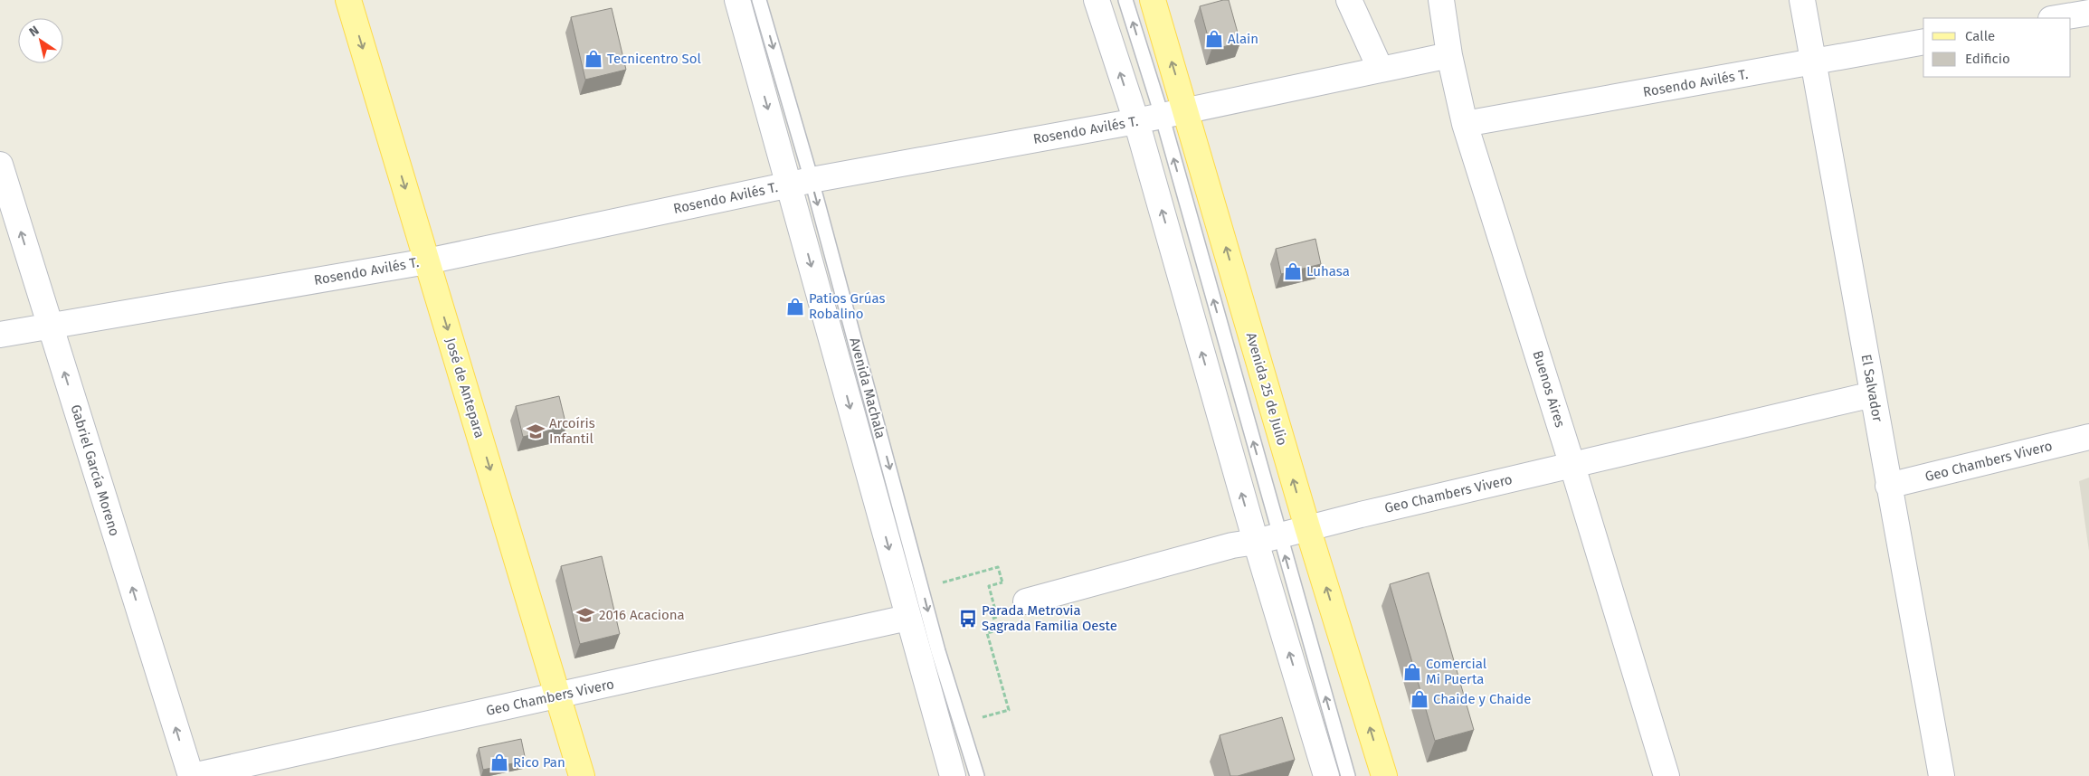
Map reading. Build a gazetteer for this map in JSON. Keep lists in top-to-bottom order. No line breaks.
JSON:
{"streets":{"main road":["José de Antepara","Avenida 25 de Julio"],"street":["Rosendo Avilés T.","Avenida Machala","El Salvador","Buenos Aires","Geo Chambers Vivero","Gabriel García Moreno"]},"crossings":[["Rosendo Avilés T.","José de Antepara"],["Rosendo Avilés T.","Avenida Machala"],["Rosendo Avilés T.","El Salvador"],["Rosendo Avilés T.","Avenida 25 de Julio"],["Rosendo Avilés T.","Buenos Aires"],["Rosendo Avilés T.","Gabriel García Moreno"],["José de Antepara","Geo Chambers Vivero"],["Avenida Machala","Geo Chambers Vivero"],["El Salvador","Geo Chambers Vivero"],["Avenida 25 de Julio","Geo Chambers Vivero"],["Buenos Aires","Geo Chambers Vivero"],["Geo Chambers Vivero","Gabriel García Moreno"]],"one_way":["José de Antepara","Avenida Machala","Avenida 25 de Julio","Gabriel García Moreno"],"places":{"shop":["Alain","Tecnicentro Sol","Luhasa","Patios Grúas Robalino","Comercial Mi Puerta","Chaide y Chaide","Rico Pan"],"school or university":["Arcoíris Infantil","2016 Acaciona"],"bus stop":["Parada Metrovia Sagrada Familia Oeste"]},"legend":["Calle","Edificio"],"north":"top left"}
